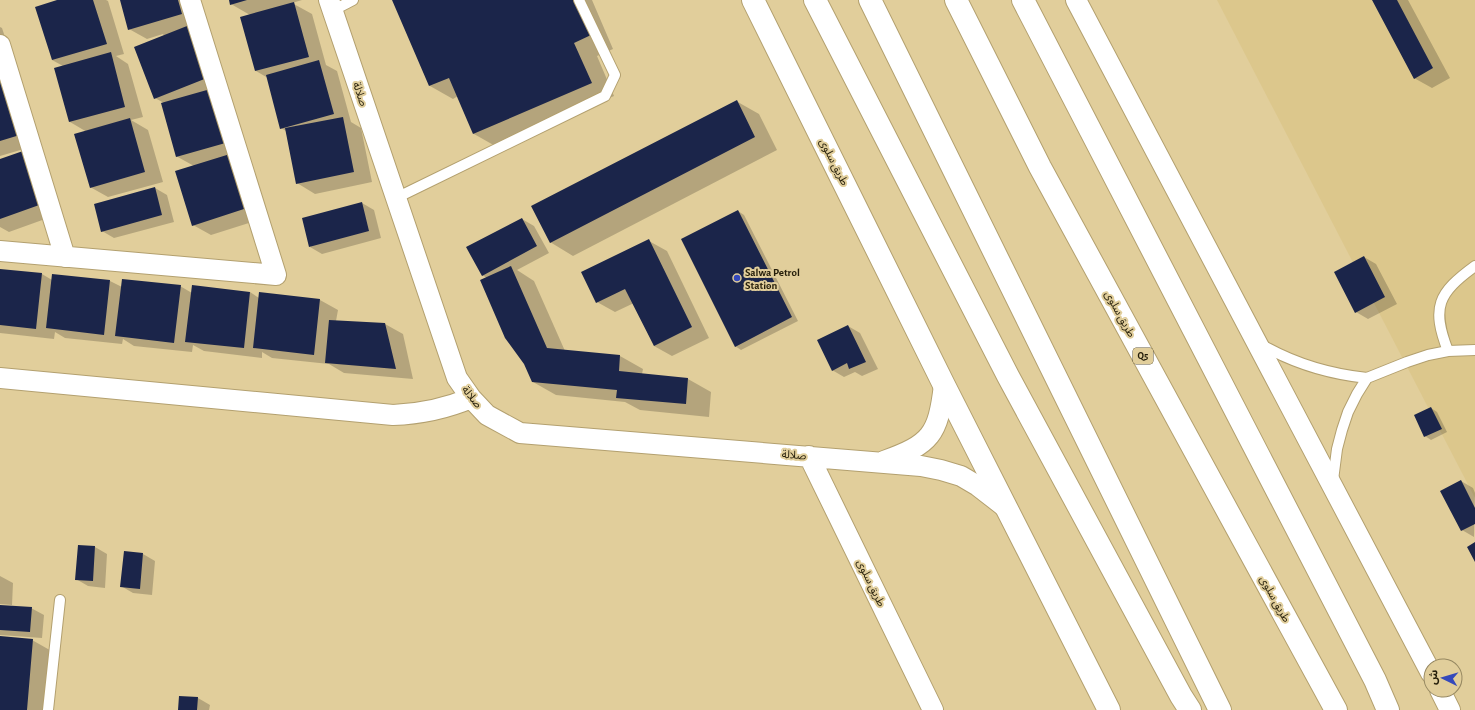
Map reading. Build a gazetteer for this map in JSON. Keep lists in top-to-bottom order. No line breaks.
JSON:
{"streets":{"main road":["طريق سلوى","Q5"],"street":["صلالة"]},"crossings":[["صلالة","طريق سلوى"]],"places":["Salwa Petrol Station"],"north":"left"}
